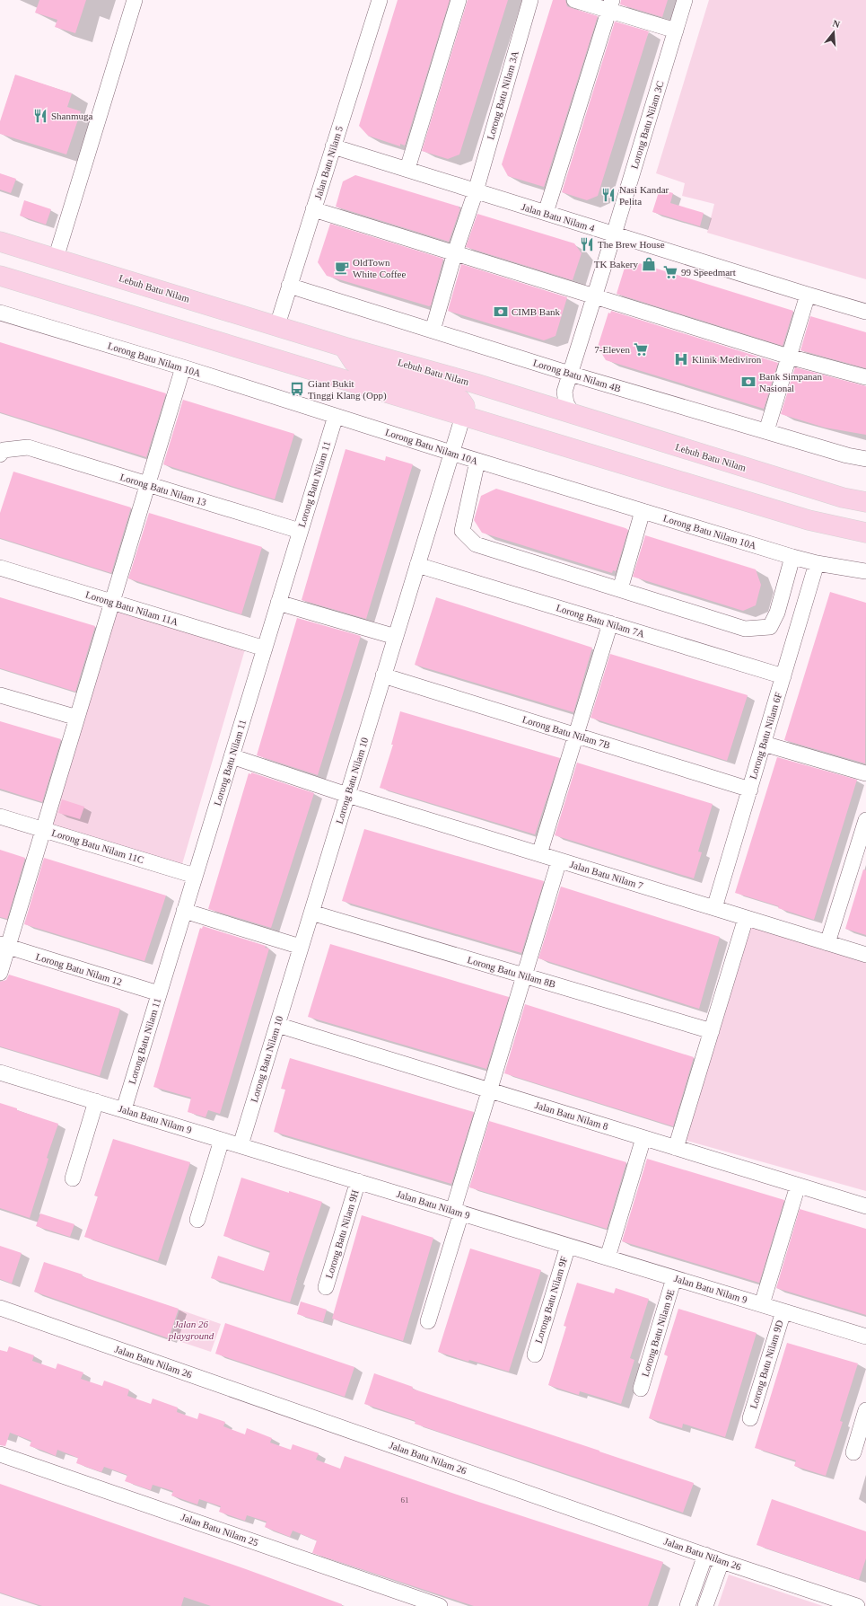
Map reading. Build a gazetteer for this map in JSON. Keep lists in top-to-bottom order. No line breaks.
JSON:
{"streets":{"main road":["Lebuh Batu Nilam"],"street":["Lorong Batu Nilam 3A","Lorong Batu Nilam 3C","Jalan Batu Nilam 5","Jalan Batu Nilam 4","Lorong Batu Nilam 10A","Lorong Batu Nilam 4B","Lorong Batu Nilam 11","Lorong Batu Nilam 13","Lorong Batu Nilam 11A","Lorong Batu Nilam 7A","Lorong Batu Nilam 7B","Lorong Batu Nilam 6F","Lorong Batu Nilam 10","Lorong Batu Nilam 11C","Jalan Batu Nilam 7","Lorong Batu Nilam 12","Lorong Batu Nilam 8B","Jalan Batu Nilam 8","Jalan Batu Nilam 9","Lorong Batu Nilam 9H","Lorong Batu Nilam 9F","Lorong Batu Nilam 9E","Jalan Batu Nilam 26","Lorong Batu Nilam 9D","Jalan Batu Nilam 25"]},"crossings":[["Lorong Batu Nilam 3A","Jalan Batu Nilam 4"],["Lorong Batu Nilam 3A","Lorong Batu Nilam 4B"],["Lorong Batu Nilam 3C","Jalan Batu Nilam 4"],["Lorong Batu Nilam 3C","Lebuh Batu Nilam"],["Lorong Batu Nilam 3C","Lorong Batu Nilam 4B"],["Jalan Batu Nilam 5","Jalan Batu Nilam 4"],["Jalan Batu Nilam 5","Lebuh Batu Nilam"],["Jalan Batu Nilam 5","Lorong Batu Nilam 4B"],["Lorong Batu Nilam 10A","Lorong Batu Nilam 11"],["Lorong Batu Nilam 10A","Lorong Batu Nilam 6F"],["Lorong Batu Nilam 10A","Lorong Batu Nilam 10"],["Lorong Batu Nilam 11","Lorong Batu Nilam 13"],["Lorong Batu Nilam 11","Lorong Batu Nilam 11A"],["Lorong Batu Nilam 11","Lorong Batu Nilam 11C"],["Lorong Batu Nilam 11","Jalan Batu Nilam 7"],["Lorong Batu Nilam 11","Lorong Batu Nilam 12"],["Lorong Batu Nilam 11","Jalan Batu Nilam 9"],["Lorong Batu Nilam 7A","Lorong Batu Nilam 6F"],["Lorong Batu Nilam 7A","Lorong Batu Nilam 10"],["Lorong Batu Nilam 7B","Lorong Batu Nilam 6F"],["Lorong Batu Nilam 7B","Lorong Batu Nilam 10"],["Lorong Batu Nilam 6F","Jalan Batu Nilam 7"],["Lorong Batu Nilam 10","Jalan Batu Nilam 7"],["Lorong Batu Nilam 10","Lorong Batu Nilam 8B"],["Lorong Batu Nilam 10","Jalan Batu Nilam 8"],["Lorong Batu Nilam 10","Jalan Batu Nilam 9"],["Jalan Batu Nilam 9","Lorong Batu Nilam 9H"],["Jalan Batu Nilam 9","Lorong Batu Nilam 9F"],["Jalan Batu Nilam 9","Lorong Batu Nilam 9E"],["Jalan Batu Nilam 9","Lorong Batu Nilam 9D"]],"parks":["Jalan 26 playground"],"places":{"restaurant":["Shanmuga","Nasi Kandar Pelita","The Brew House"],"shop":["TK Bakery"],"cafe":["OldTown White Coffee"],"supermarket":["99 Speedmart","7-Eleven"],"bank":["CIMB Bank","Bank Simpanan Nasional"],"hospital":["Klinik Mediviron"],"bus stop":["Giant Bukit Tinggi Klang (Opp)"]},"house_numbers":["61"],"north":"top"}
